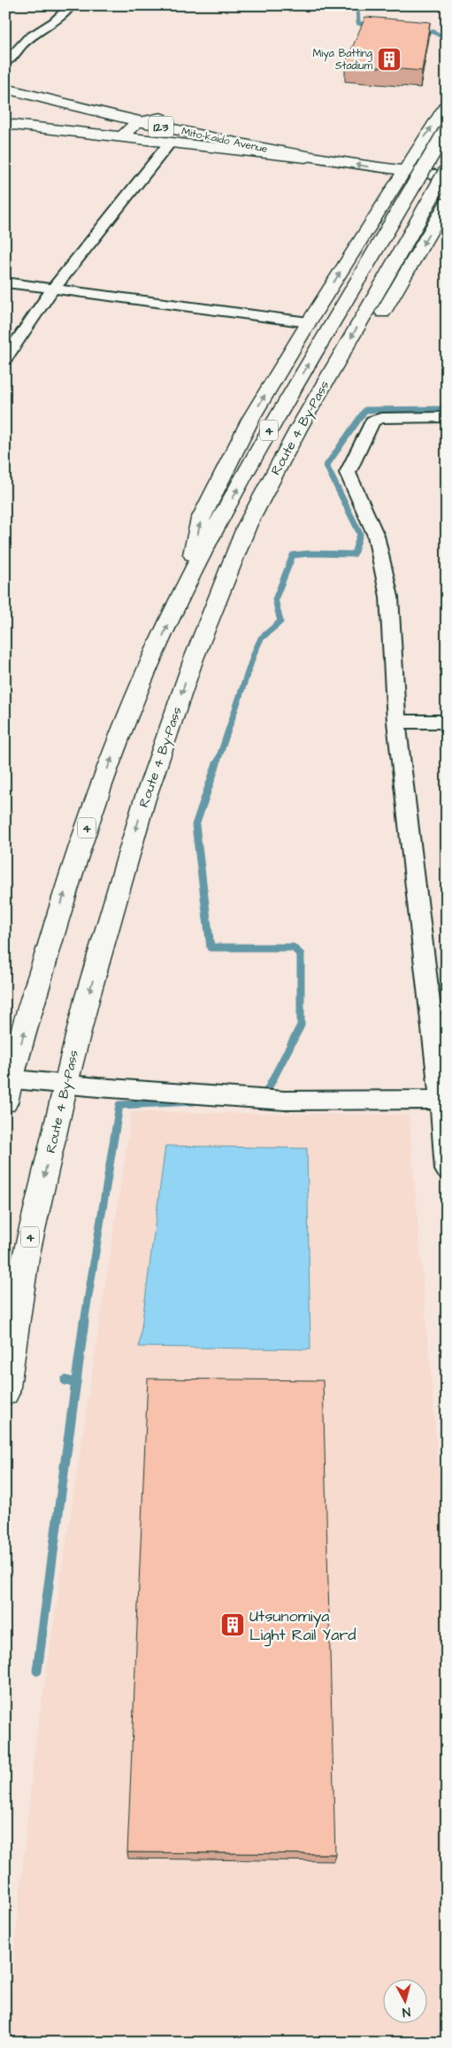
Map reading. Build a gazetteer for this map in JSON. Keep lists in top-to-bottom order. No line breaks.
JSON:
{"streets":{"main road":["123","Mito-kaido Avenue","Route 4 By-Pass","4"]},"places":{"building":["Miya Batting Stadium","Utsunomiya Light Rail Yard"]},"north":"bottom"}
